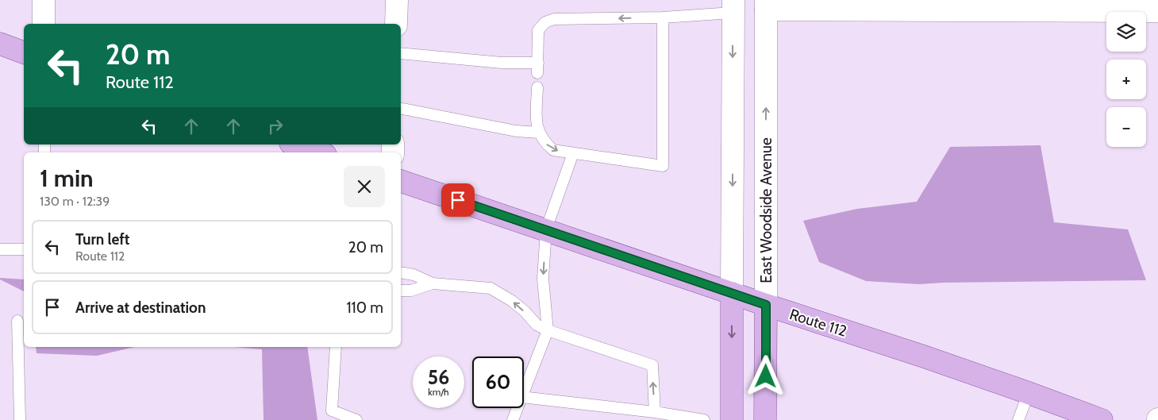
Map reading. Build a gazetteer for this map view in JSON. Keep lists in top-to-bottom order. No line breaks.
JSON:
{"streets":{"main road":["East Woodside Avenue","Route 112"]},"crossings":[["East Woodside Avenue","Route 112"]],"page":{"map_buttons":["+","−"],"turn":["20 m","Route 112"],"heading":["1 min","130 m · 12:39"],"list":[{"name":"Turn left","note":"Route 112","value":"20 m"},{"name":"Arrive at destination","value":"110 m"}],"speed":"56 km/h","limit":"60"}}
